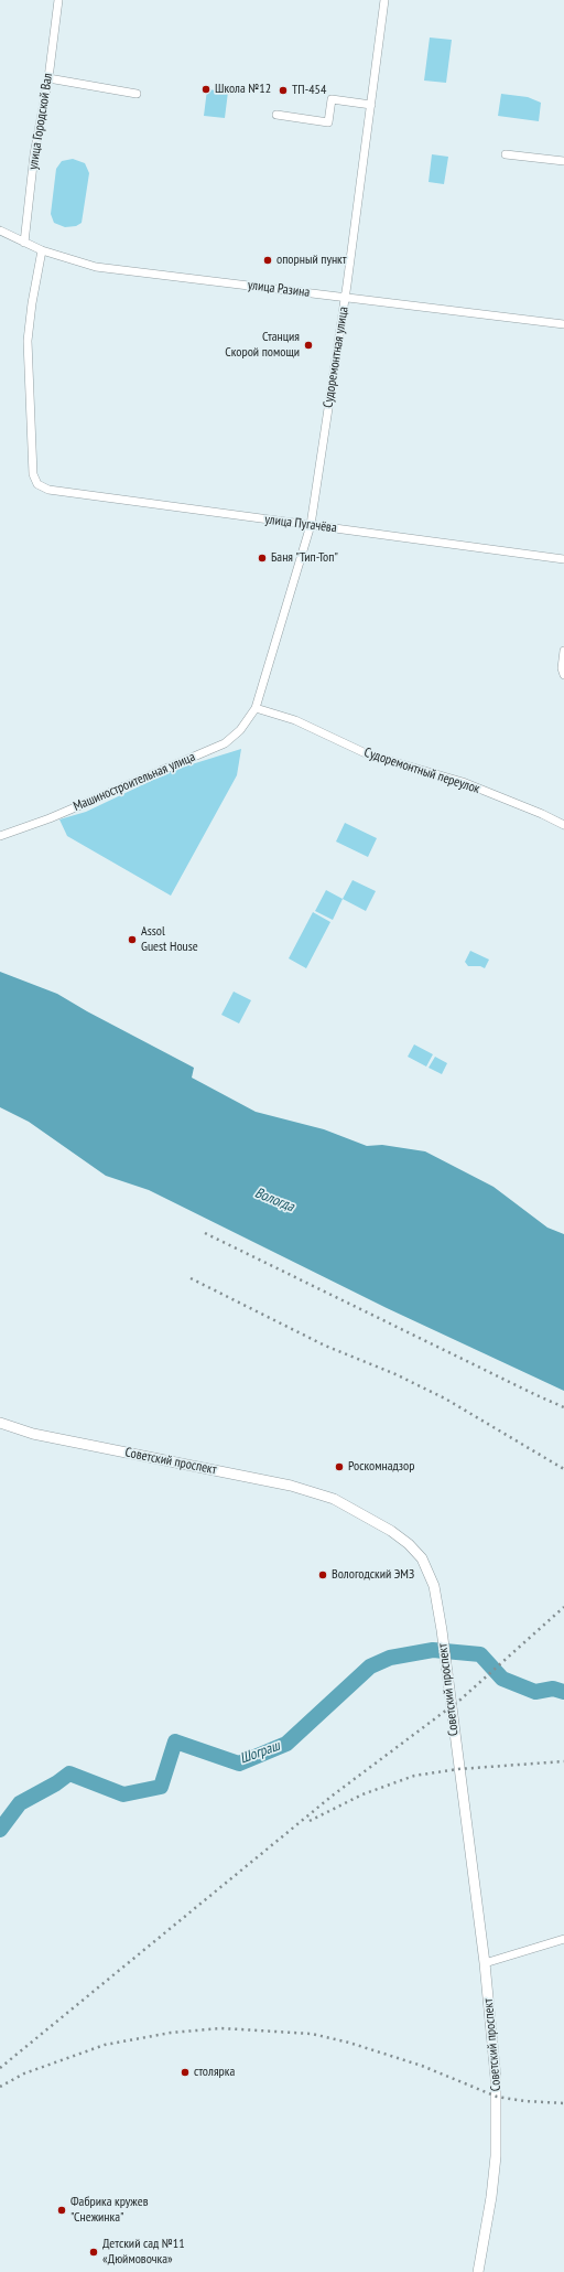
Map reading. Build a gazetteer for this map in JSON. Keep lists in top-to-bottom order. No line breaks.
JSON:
{"streets":{"street":["улица Городской Вал","улица Разина","Судоремонтная улица","улица Пугачёва","Судоремонтный переулок","Машиностроительная улица","Советский проспект"]},"crossings":[["улица Городской Вал","улица Разина"],["улица Разина","Судоремонтная улица"],["улица Разина","улица Пугачёва"],["Судоремонтная улица","улица Пугачёва"],["Судоремонтная улица","Судоремонтный переулок"],["Судоремонтная улица","Машиностроительная улица"],["Судоремонтный переулок","Машиностроительная улица"]],"water":["Вологда","Шограш"],"places":["Школа №12","ТП-454","опорный пункт","Станция Скорой помощи","Баня \"Тип-Топ\"","Assol Guest House","Роскомнадзор","Вологодский ЭМЗ","столярка","Фабрика кружев \"Снежинка\"","Детский сад №11 «Дюймовочка»"]}
